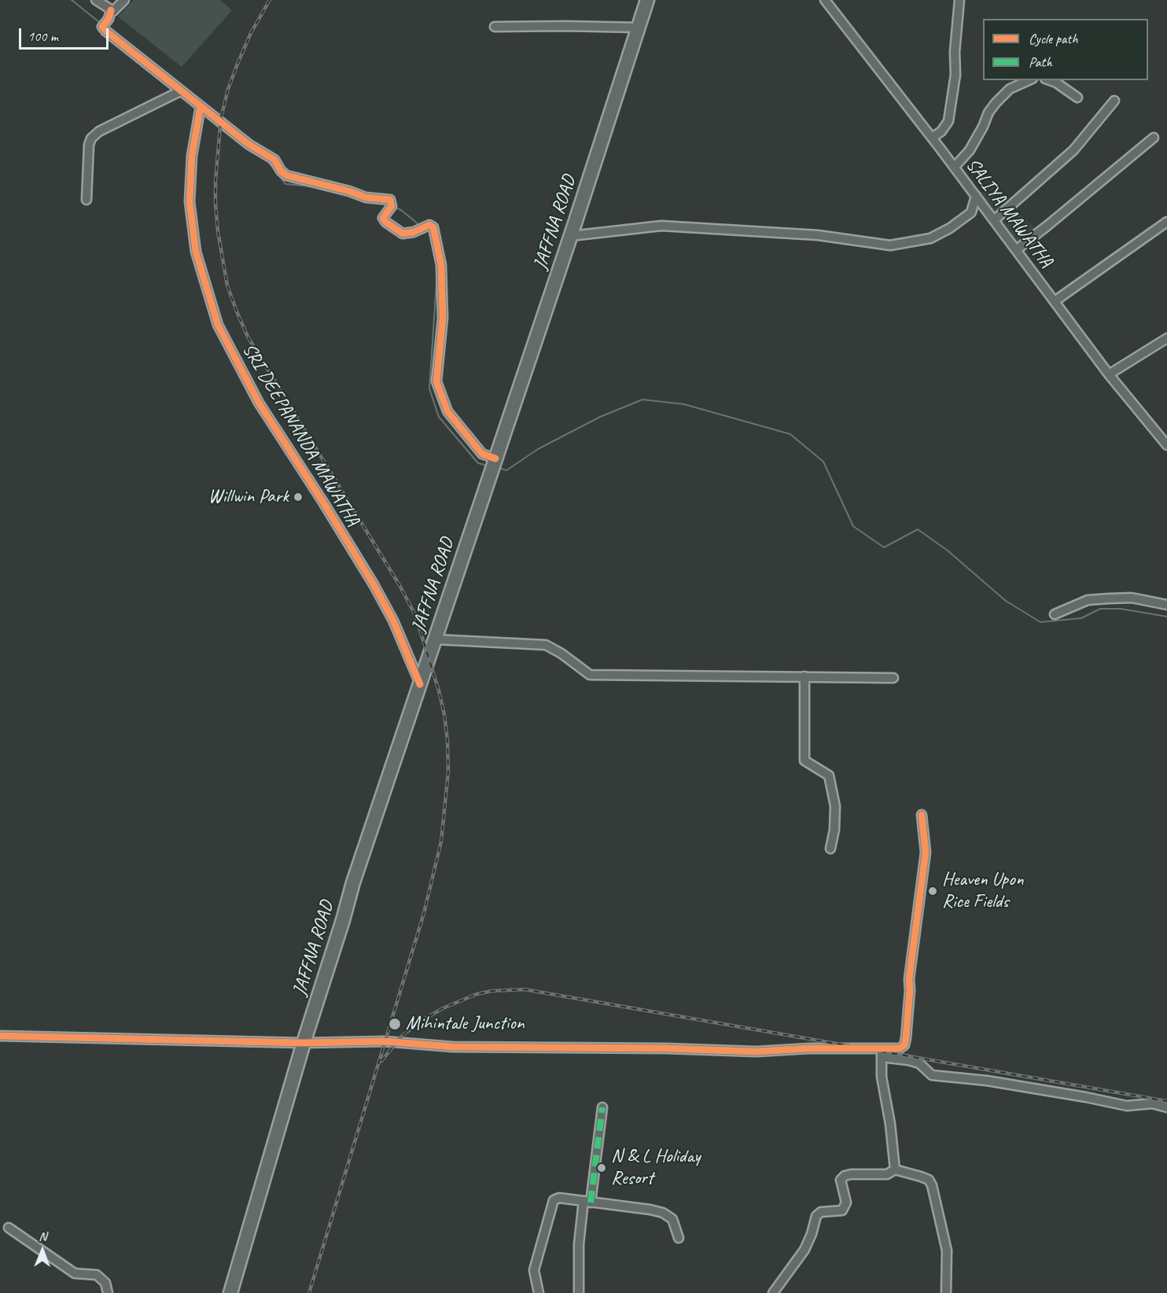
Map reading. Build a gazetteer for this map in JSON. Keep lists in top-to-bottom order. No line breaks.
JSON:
{"streets":{"highway":["JAFFNA ROAD"],"street":["SALIYA MAWATHA","SRI DEEPANANDA MAWATHA"]},"crossings":[["JAFFNA ROAD","SRI DEEPANANDA MAWATHA"]],"places":["Willwin Park","Heaven Upon Rice Fields","Mihintale Junction","N & L Holiday Resort"],"legend":["Cycle path","Path"],"scale_bar":"100 m","north":"top"}
